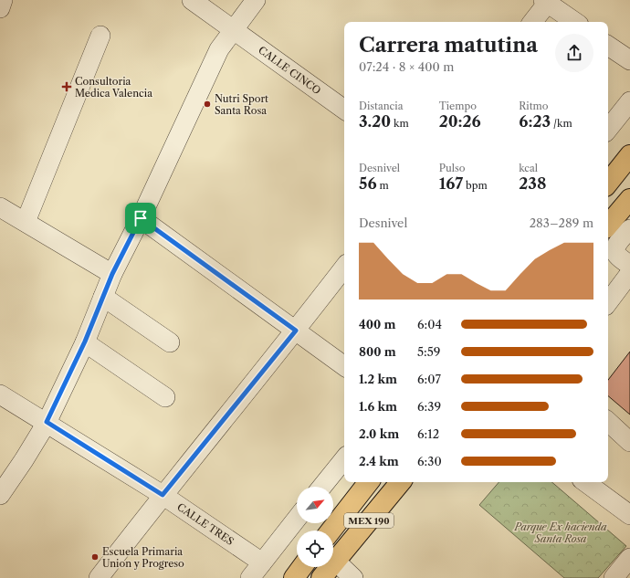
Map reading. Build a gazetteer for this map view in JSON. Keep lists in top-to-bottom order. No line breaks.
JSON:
{"streets":{"highway":["MEX 190"],"street":["CALLE CINCO","CALLE TRES"]},"parks":["Parque Ex hacienda Santa Rosa"],"places":{"health":["Consultoria Medica Valencia"],"other":["Nutri Sport Santa Rosa","Escuela Primaria Union y Progreso"]},"north":"top right","page":{"heading":["Carrera matutina","07:24 · 8 × 400 m"],"stats":[["Distancia","3.20 km"],["Tiempo","20:26"],["Ritmo","6:23 /km"],["Desnivel","56 m"],["Pulso","167 bpm"],["kcal","238"]],"chart":["Desnivel","283–289 m"],"list":[{"name":"400 m","note":"6:04"},{"name":"800 m","note":"5:59"},{"name":"1.2 km","note":"6:07"},{"name":"1.6 km","note":"6:39"},{"name":"2.0 km","note":"6:12"},{"name":"2.4 km","note":"6:30"}]}}
